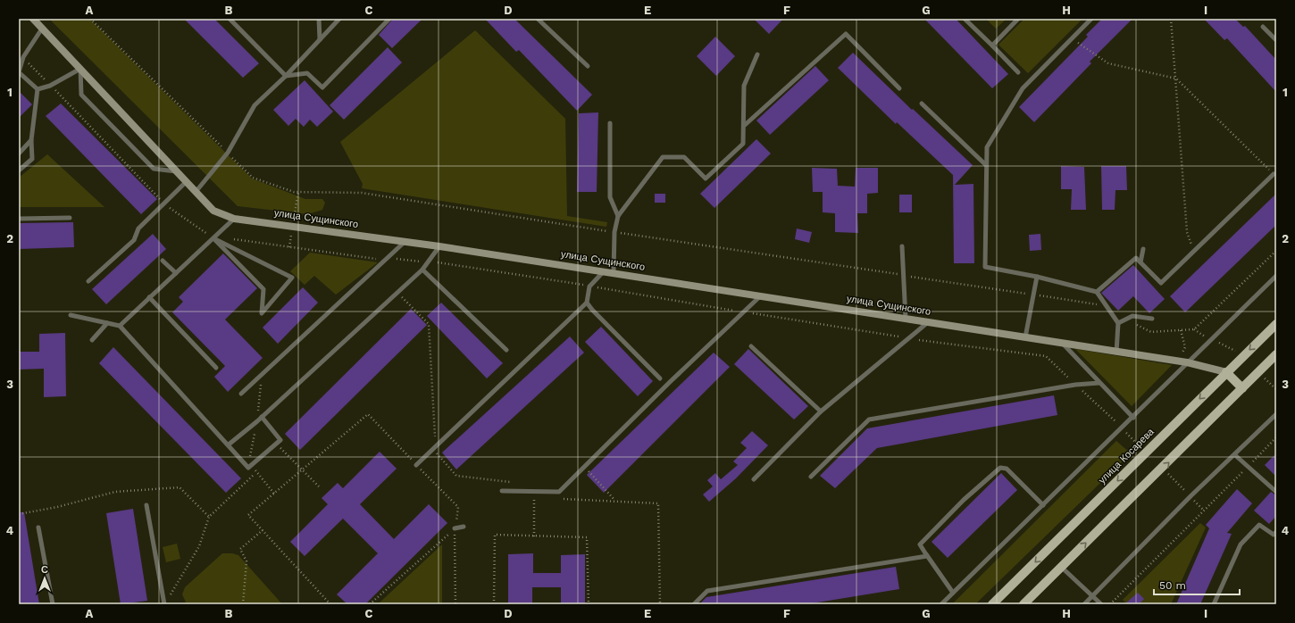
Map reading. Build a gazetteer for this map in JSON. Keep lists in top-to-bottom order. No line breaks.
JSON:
{"streets":{"main road":["улица Косарева"],"street":["улица Сущинского"]},"crossings":[["улица Сущинского","улица Косарева"]],"scale_bar":"50 m","north":"top","grid":{"columns":["A","B","C","D","E","F","G","H","I"],"rows":["1","2","3","4"]}}
